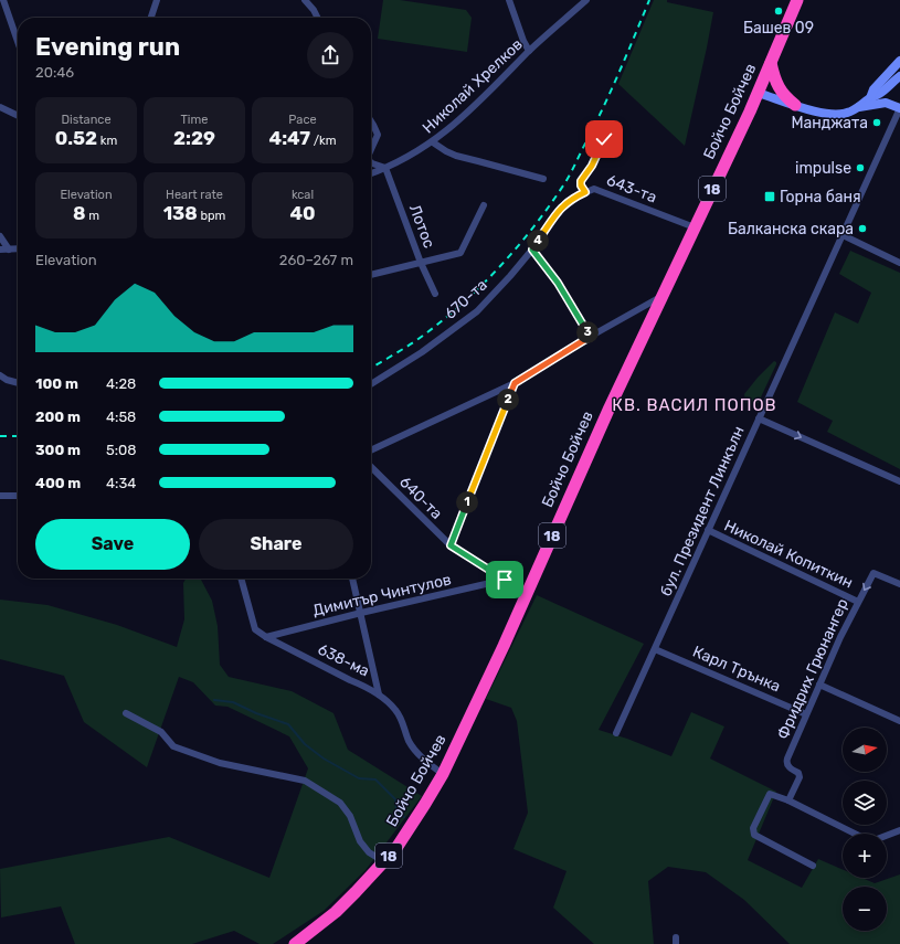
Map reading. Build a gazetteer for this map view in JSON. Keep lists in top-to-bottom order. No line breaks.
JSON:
{"streets":{"highway":["Бойчо Бойчев","18"],"street":["Николай Хрелков","643-та","Лотос","670-та","640-та","бул. Президент Линкълн","Николай Копиткин","Димитър Чинтулов","638-ма","Карл Трънка","Фридрих Грюнангер"]},"crossings":[["Николай Хрелков","Лотос"],["Бойчо Бойчев","643-та"],["Бойчо Бойчев","640-та"],["Бойчо Бойчев","638-ма"],["643-та","670-та"],["640-та","Димитър Чинтулов"],["бул. Президент Линкълн","Николай Копиткин"],["бул. Президент Линкълн","Карл Трънка"],["Николай Копиткин","Фридрих Грюнангер"],["Димитър Чинтулов","638-ма"],["Карл Трънка","Фридрих Грюнангер"]],"districts":["КВ. ВАСИЛ ПОПОВ"],"places":{"other":["Башев 09","Манджата","impulse","Балканска скара"],"transit":["Горна баня"]},"north":"right","page":{"heading":["Evening run","20:46"],"stats":[["Distance","0.52 km"],["Time","2:29"],["Pace","4:47 /km"],["Elevation","8 m"],["Heart rate","138 bpm"],["kcal","40"]],"pins":["4","3","2","1"],"chart":["Elevation","260–267 m"],"list":[{"name":"100 m","note":"4:28"},{"name":"200 m","note":"4:58"},{"name":"300 m","note":"5:08"},{"name":"400 m","note":"4:34"}],"buttons":["Save","Share"],"map_buttons":["+","−"]}}
